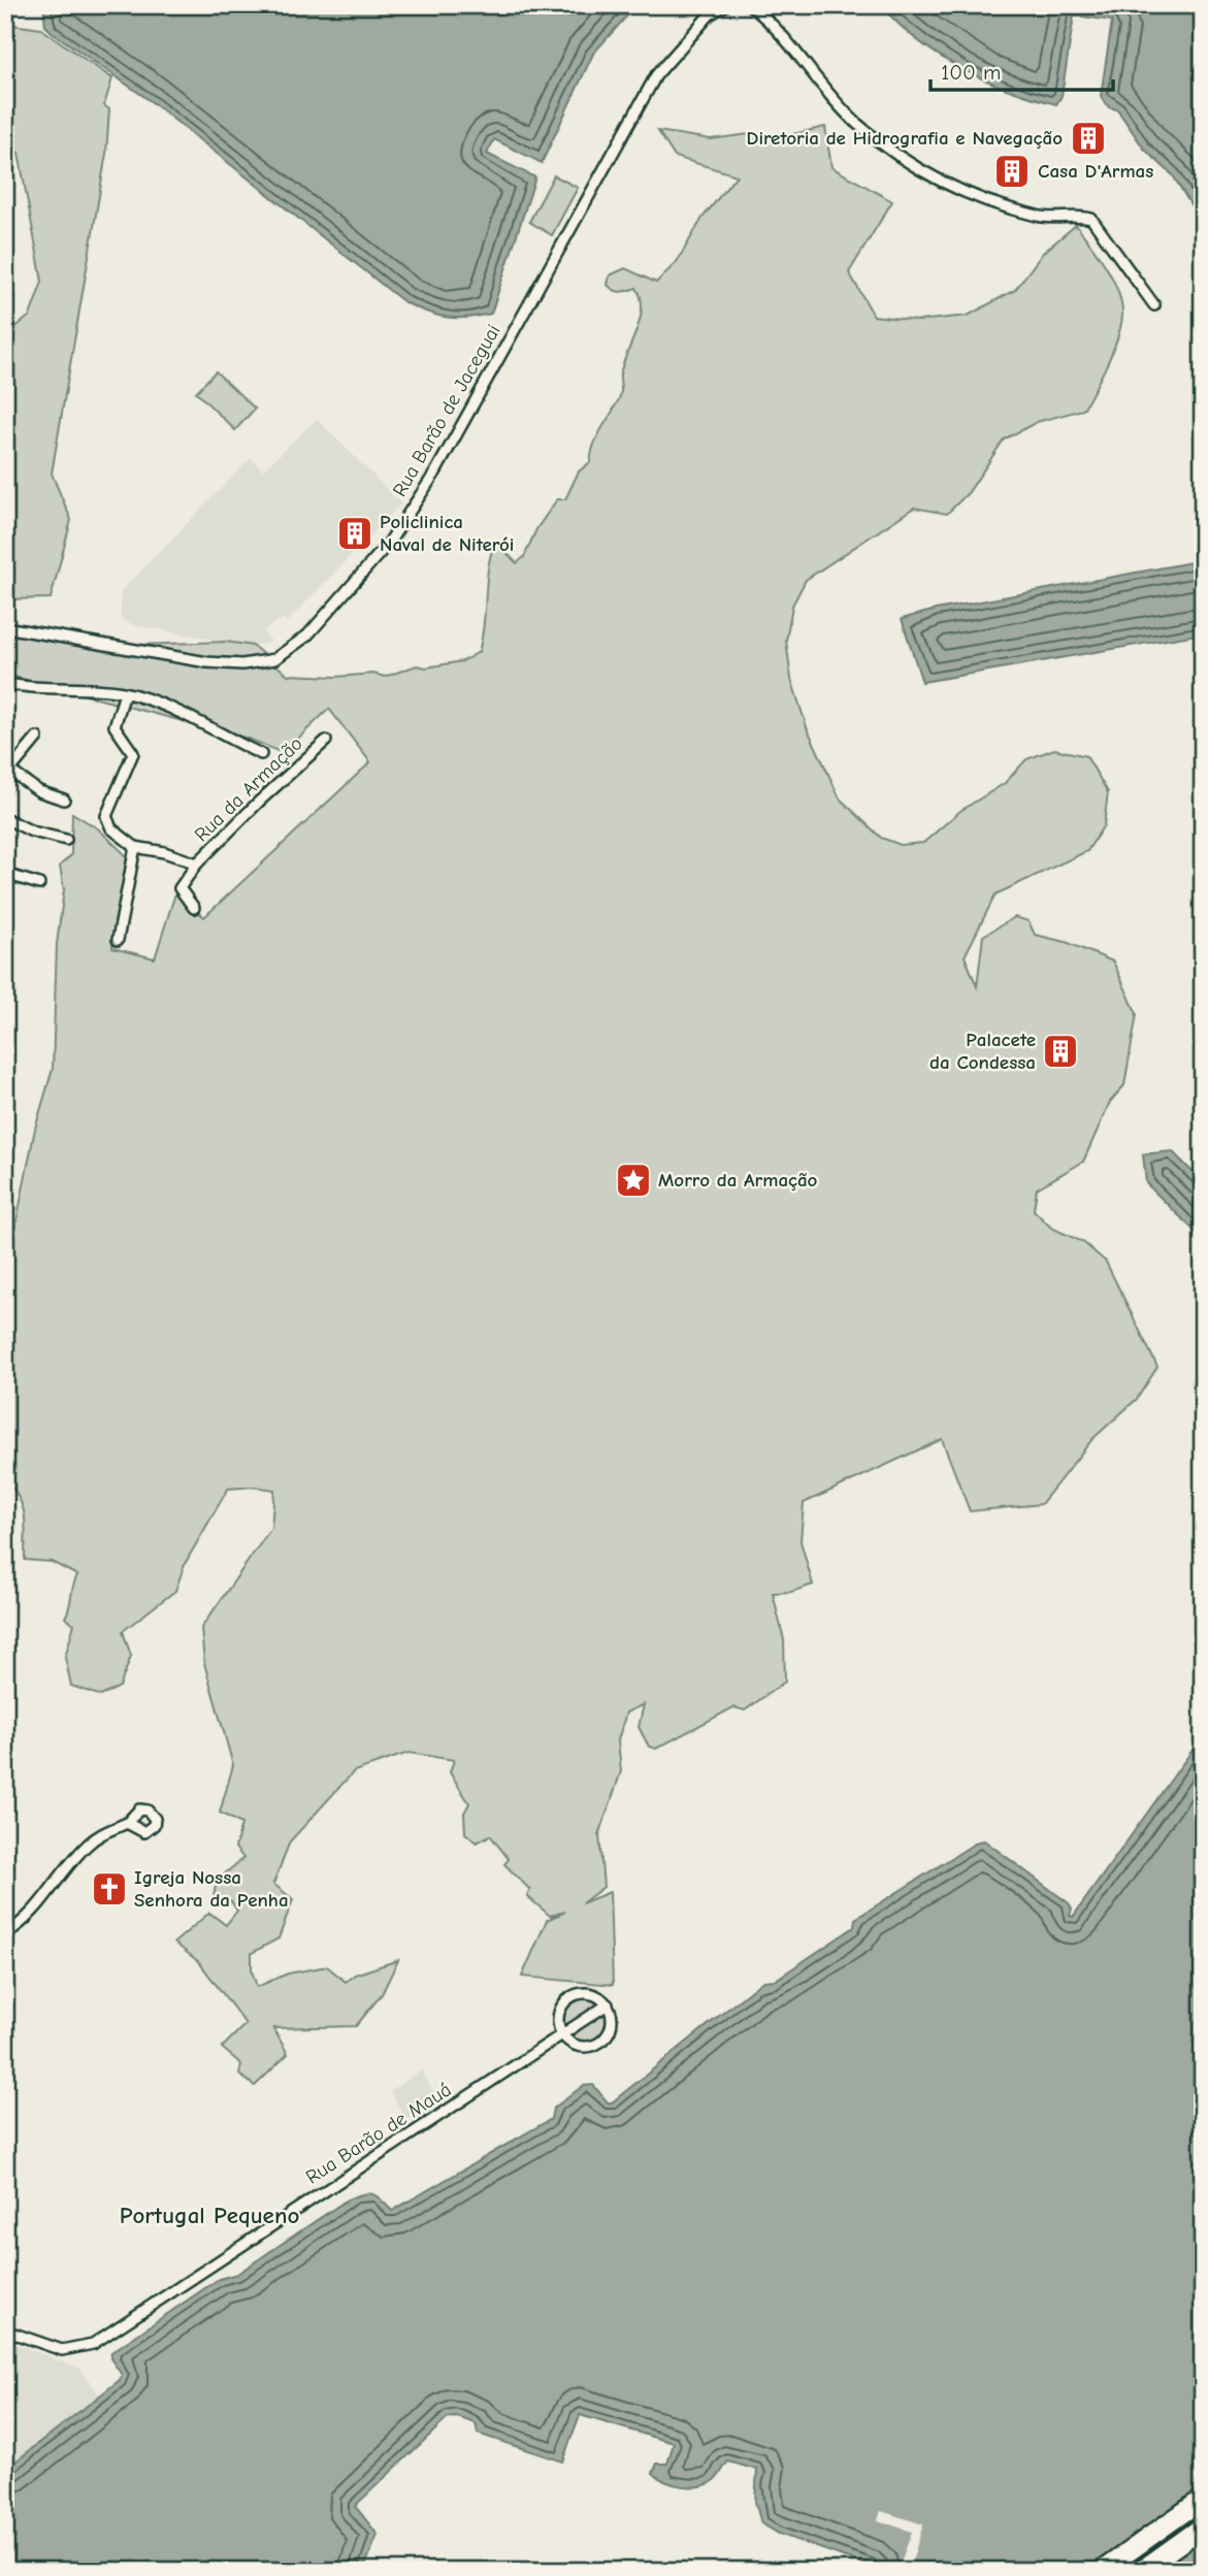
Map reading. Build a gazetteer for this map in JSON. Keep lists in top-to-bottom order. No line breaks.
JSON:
{"streets":{"street":["Rua Barão de Jaceguai","Rua da Armação","Rua Barão de Mauá"]},"districts":["Portugal Pequeno"],"places":{"building":["Diretoria de Hidrografia e Navegação","Casa D'Armas","Policlinica Naval de Niterói","Palacete da Condessa"],"place":["Morro da Armação"],"church":["Igreja Nossa Senhora da Penha"]},"scale_bar":"100 m"}
